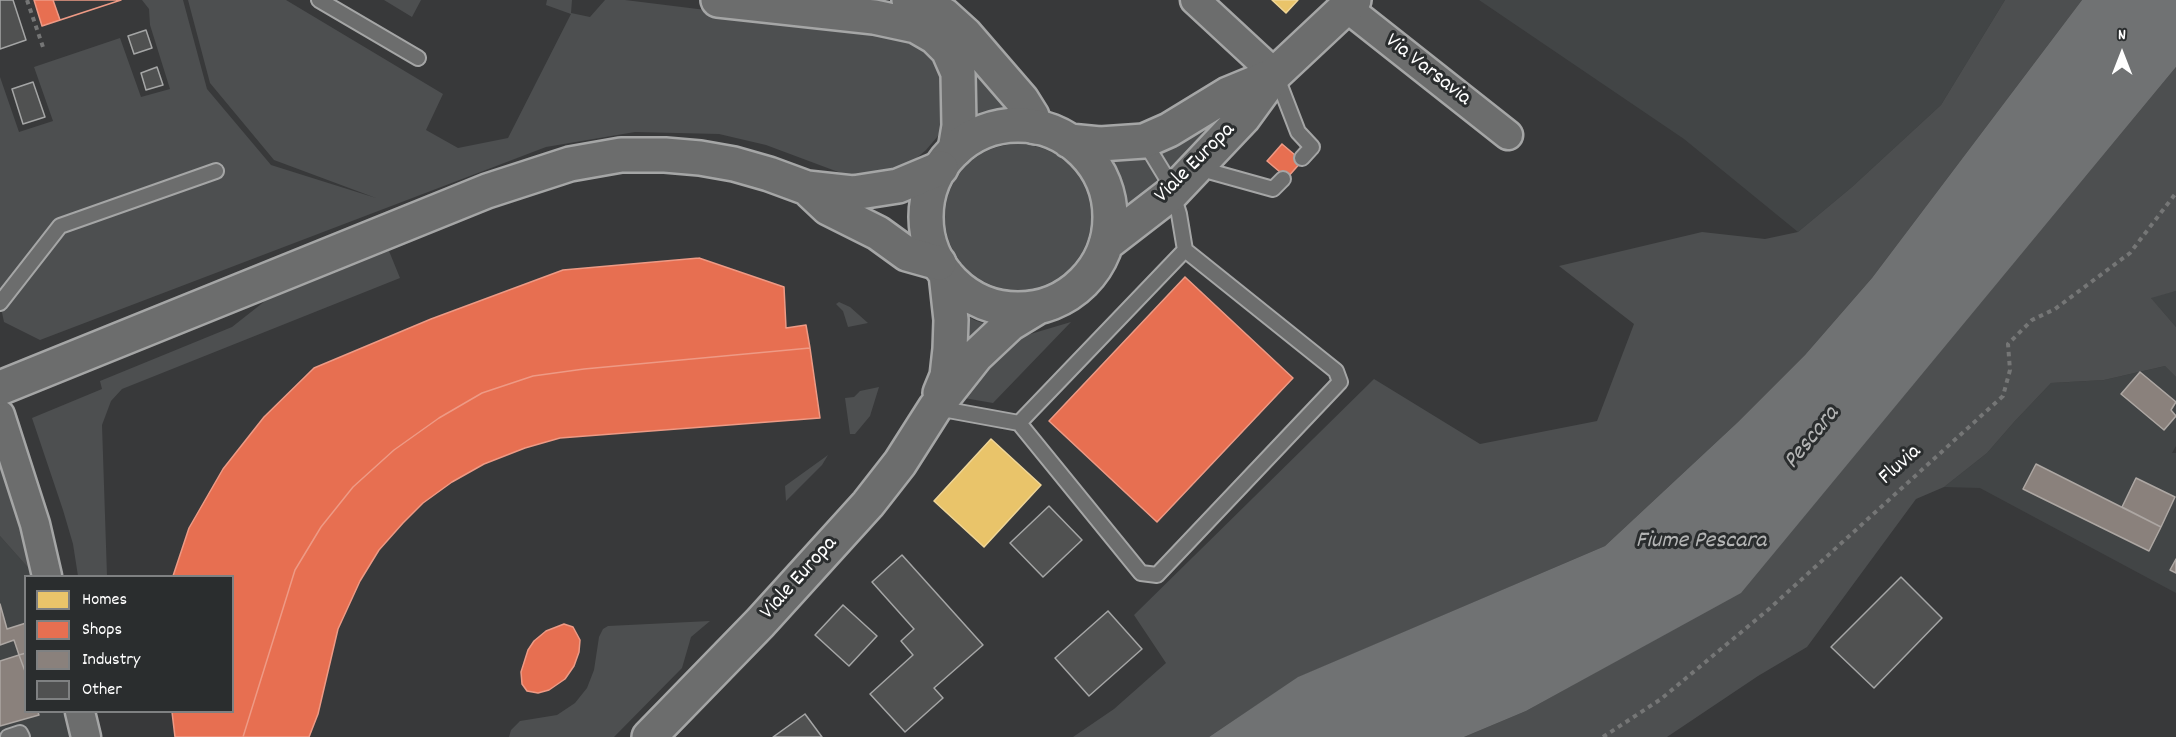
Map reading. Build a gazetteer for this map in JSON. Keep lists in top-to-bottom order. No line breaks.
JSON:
{"streets":{"main road":["Viale Europa"],"street":["Via Varsavia"],"path":["Fluvia"]},"crossings":[["Via Varsavia","Viale Europa"]],"water":["Pescara","Fiume Pescara"],"legend":["Homes","Shops","Industry","Other"],"north":"top"}
